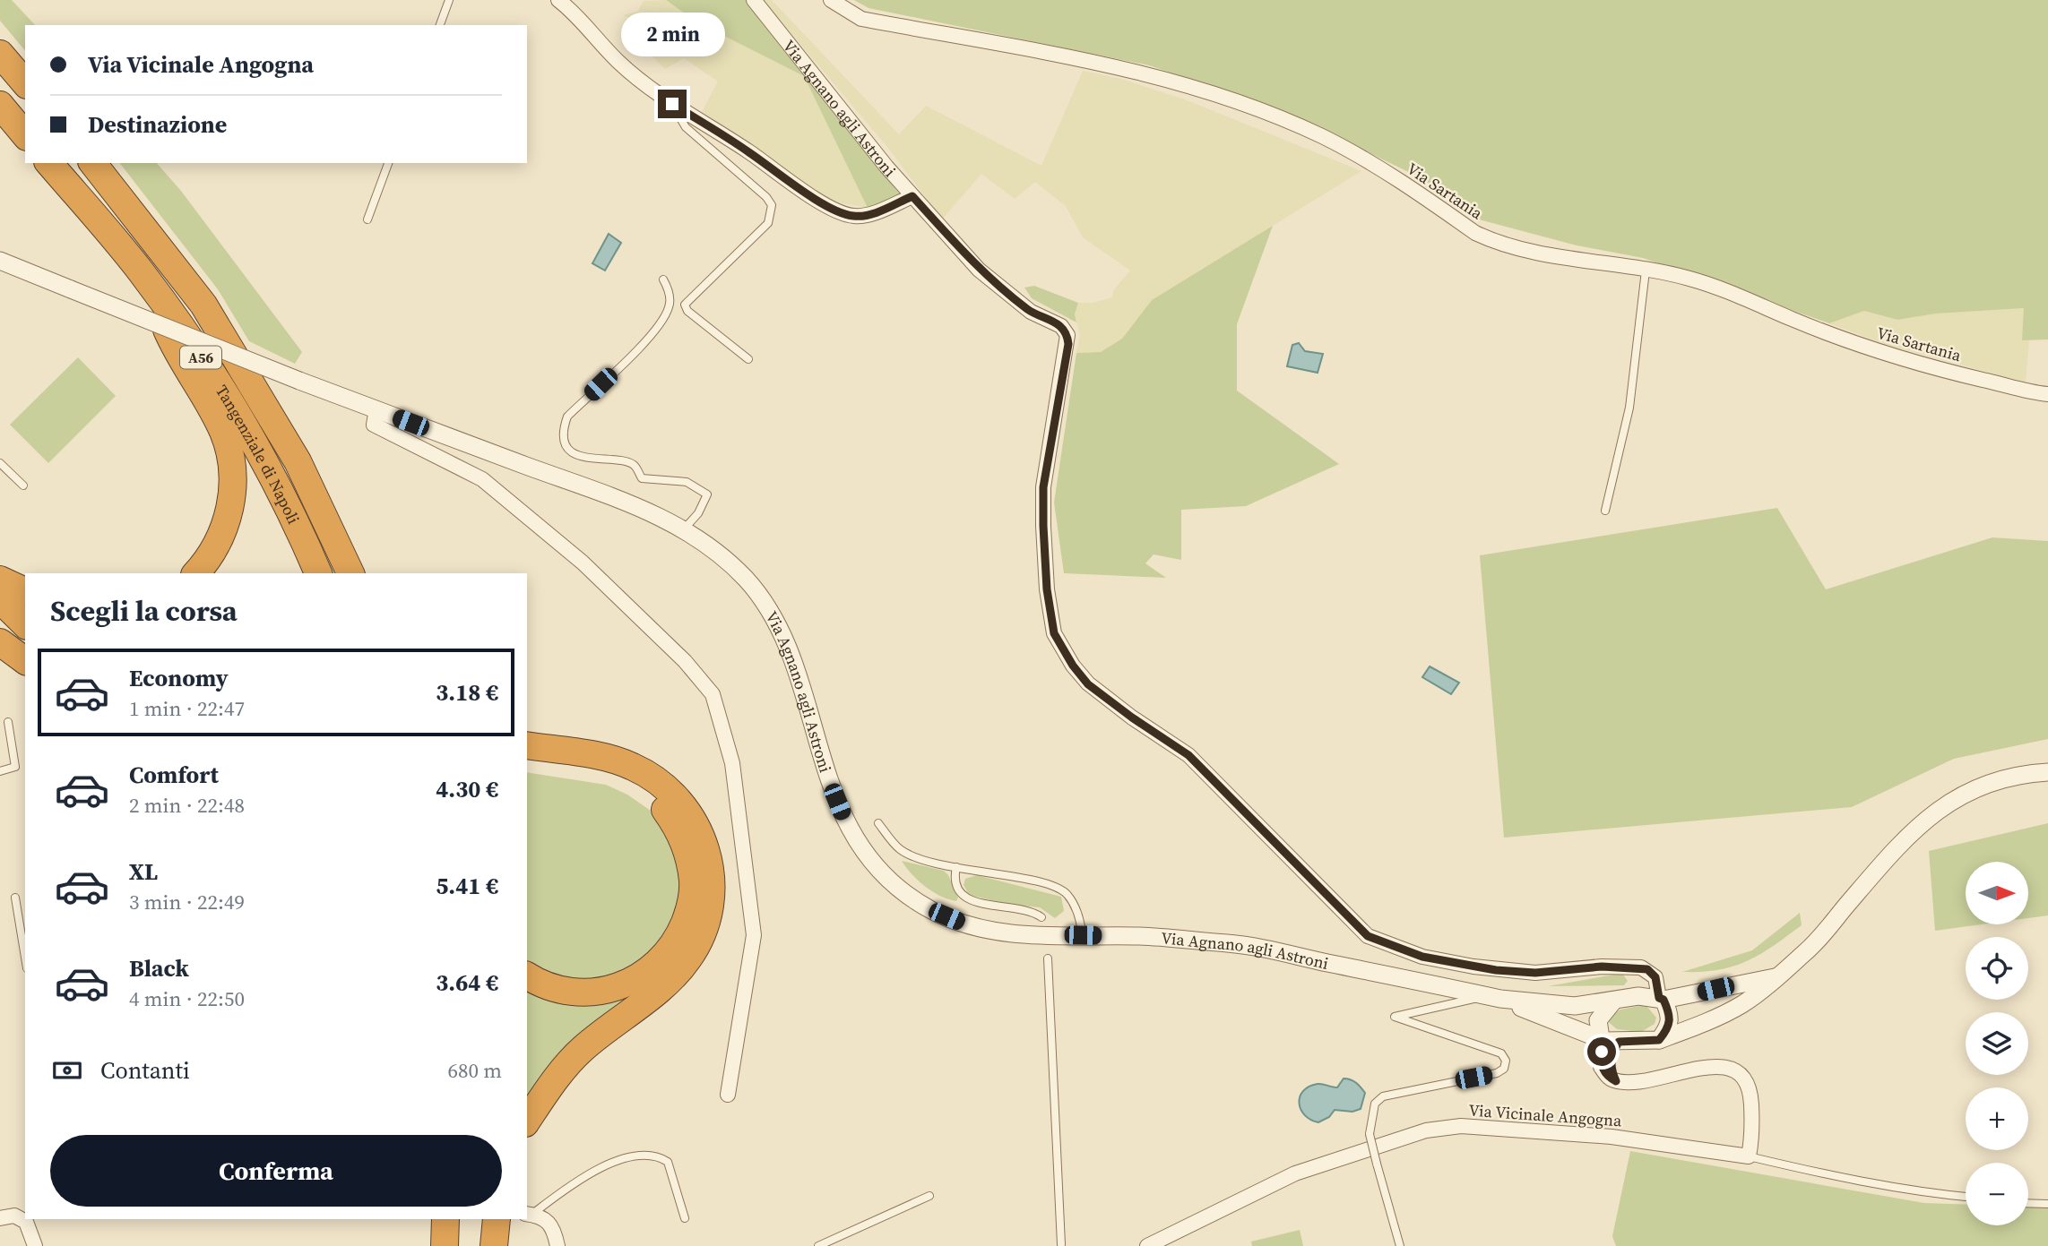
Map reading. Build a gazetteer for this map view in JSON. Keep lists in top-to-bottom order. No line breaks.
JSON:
{"streets":{"highway":["A56","Tangenziale di Napoli"],"street":["Via Agnano agli Astroni","Via Sartania","Via Vicinale Angogna"]},"north":"right","page":{"bubble":"2 min","banner":["Via Vicinale Angogna","Destinazione"],"heading":"Scegli la corsa","list":[{"name":"Economy","note":"1 min · 22:47","value":"3.18 €"},{"name":"Comfort","note":"2 min · 22:48","value":"4.30 €"},{"name":"XL","note":"3 min · 22:49","value":"5.41 €"},{"name":"Black","note":"4 min · 22:50","value":"3.64 €"}],"map_buttons":["+","−"],"pay":["Contanti","680 m"],"buttons":"Conferma"}}
